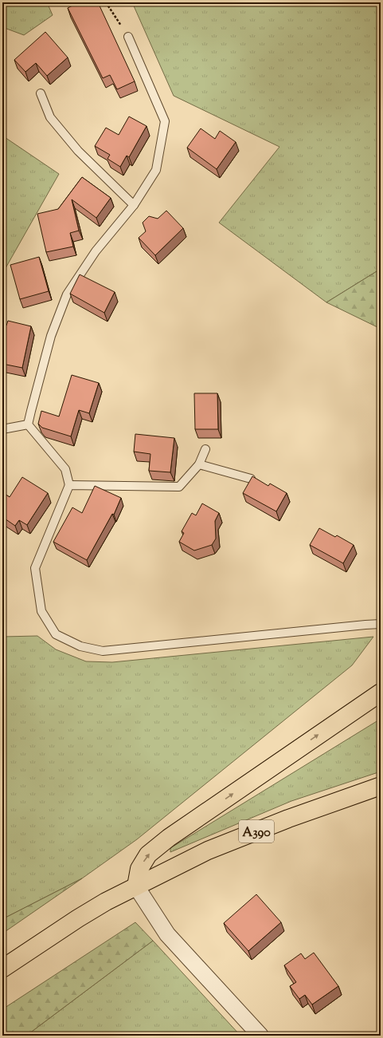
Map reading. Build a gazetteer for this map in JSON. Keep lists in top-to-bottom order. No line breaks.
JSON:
{"streets":{"highway":["A390"]}}
